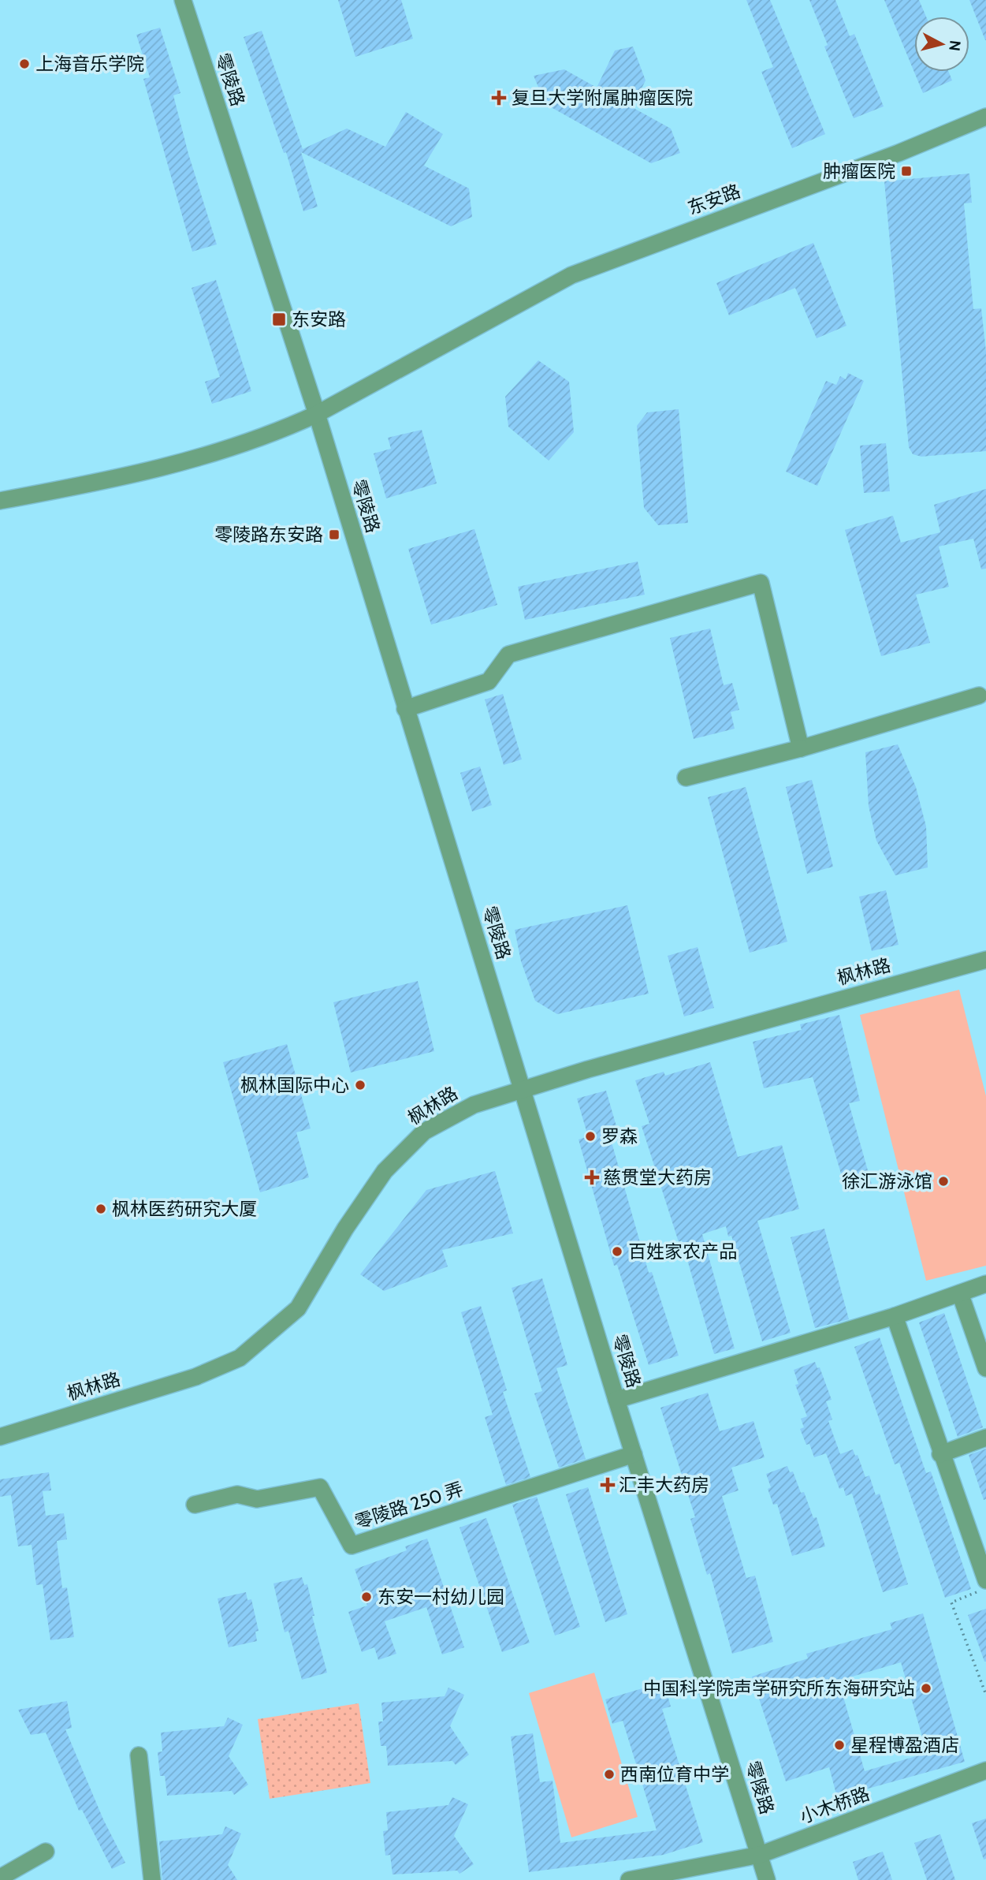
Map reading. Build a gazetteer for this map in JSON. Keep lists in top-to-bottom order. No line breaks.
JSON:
{"streets":{"street":["零陵路","东安路","枫林路","零陵路 250 弄","小木桥路"]},"crossings":[["零陵路","东安路"],["零陵路","枫林路"],["零陵路","零陵路 250 弄"],["零陵路","小木桥路"]],"places":{"other":["上海音乐学院","枫林国际中心","罗森","徐汇游泳馆","枫林医药研究大厦","百姓家农产品","东安一村幼儿园","中国科学院声学研究所东海研究站","星程博盈酒店","西南位育中学"],"health":["复旦大学附属肿瘤医院","慈贯堂大药房","汇丰大药房"],"transit":["肿瘤医院","东安路","零陵路东安路"]},"north":"right"}
